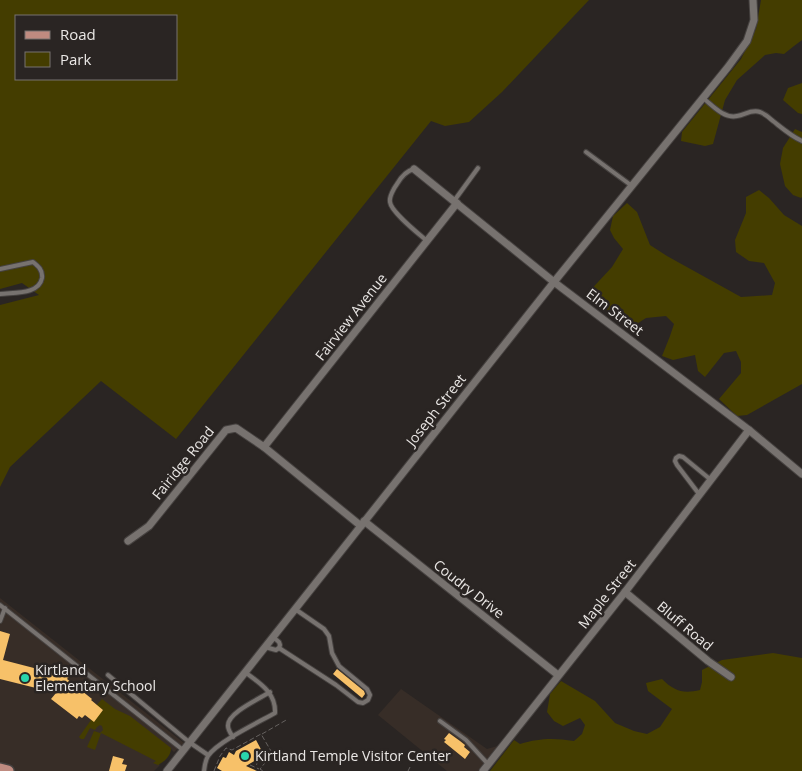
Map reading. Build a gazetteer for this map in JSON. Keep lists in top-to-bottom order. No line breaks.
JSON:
{"streets":{"street":["Elm Street","Fairview Avenue","Joseph Street","Fairidge Road","Coudry Drive","Maple Street","Bluff Road"]},"crossings":[["Elm Street","Fairview Avenue"],["Elm Street","Joseph Street"],["Elm Street","Maple Street"],["Fairview Avenue","Fairidge Road"],["Fairview Avenue","Coudry Drive"],["Joseph Street","Coudry Drive"],["Fairidge Road","Coudry Drive"],["Coudry Drive","Maple Street"],["Maple Street","Bluff Road"]],"places":["Kirtland Elementary School","Kirtland Temple Visitor Center"],"legend":["Road","Park"]}
